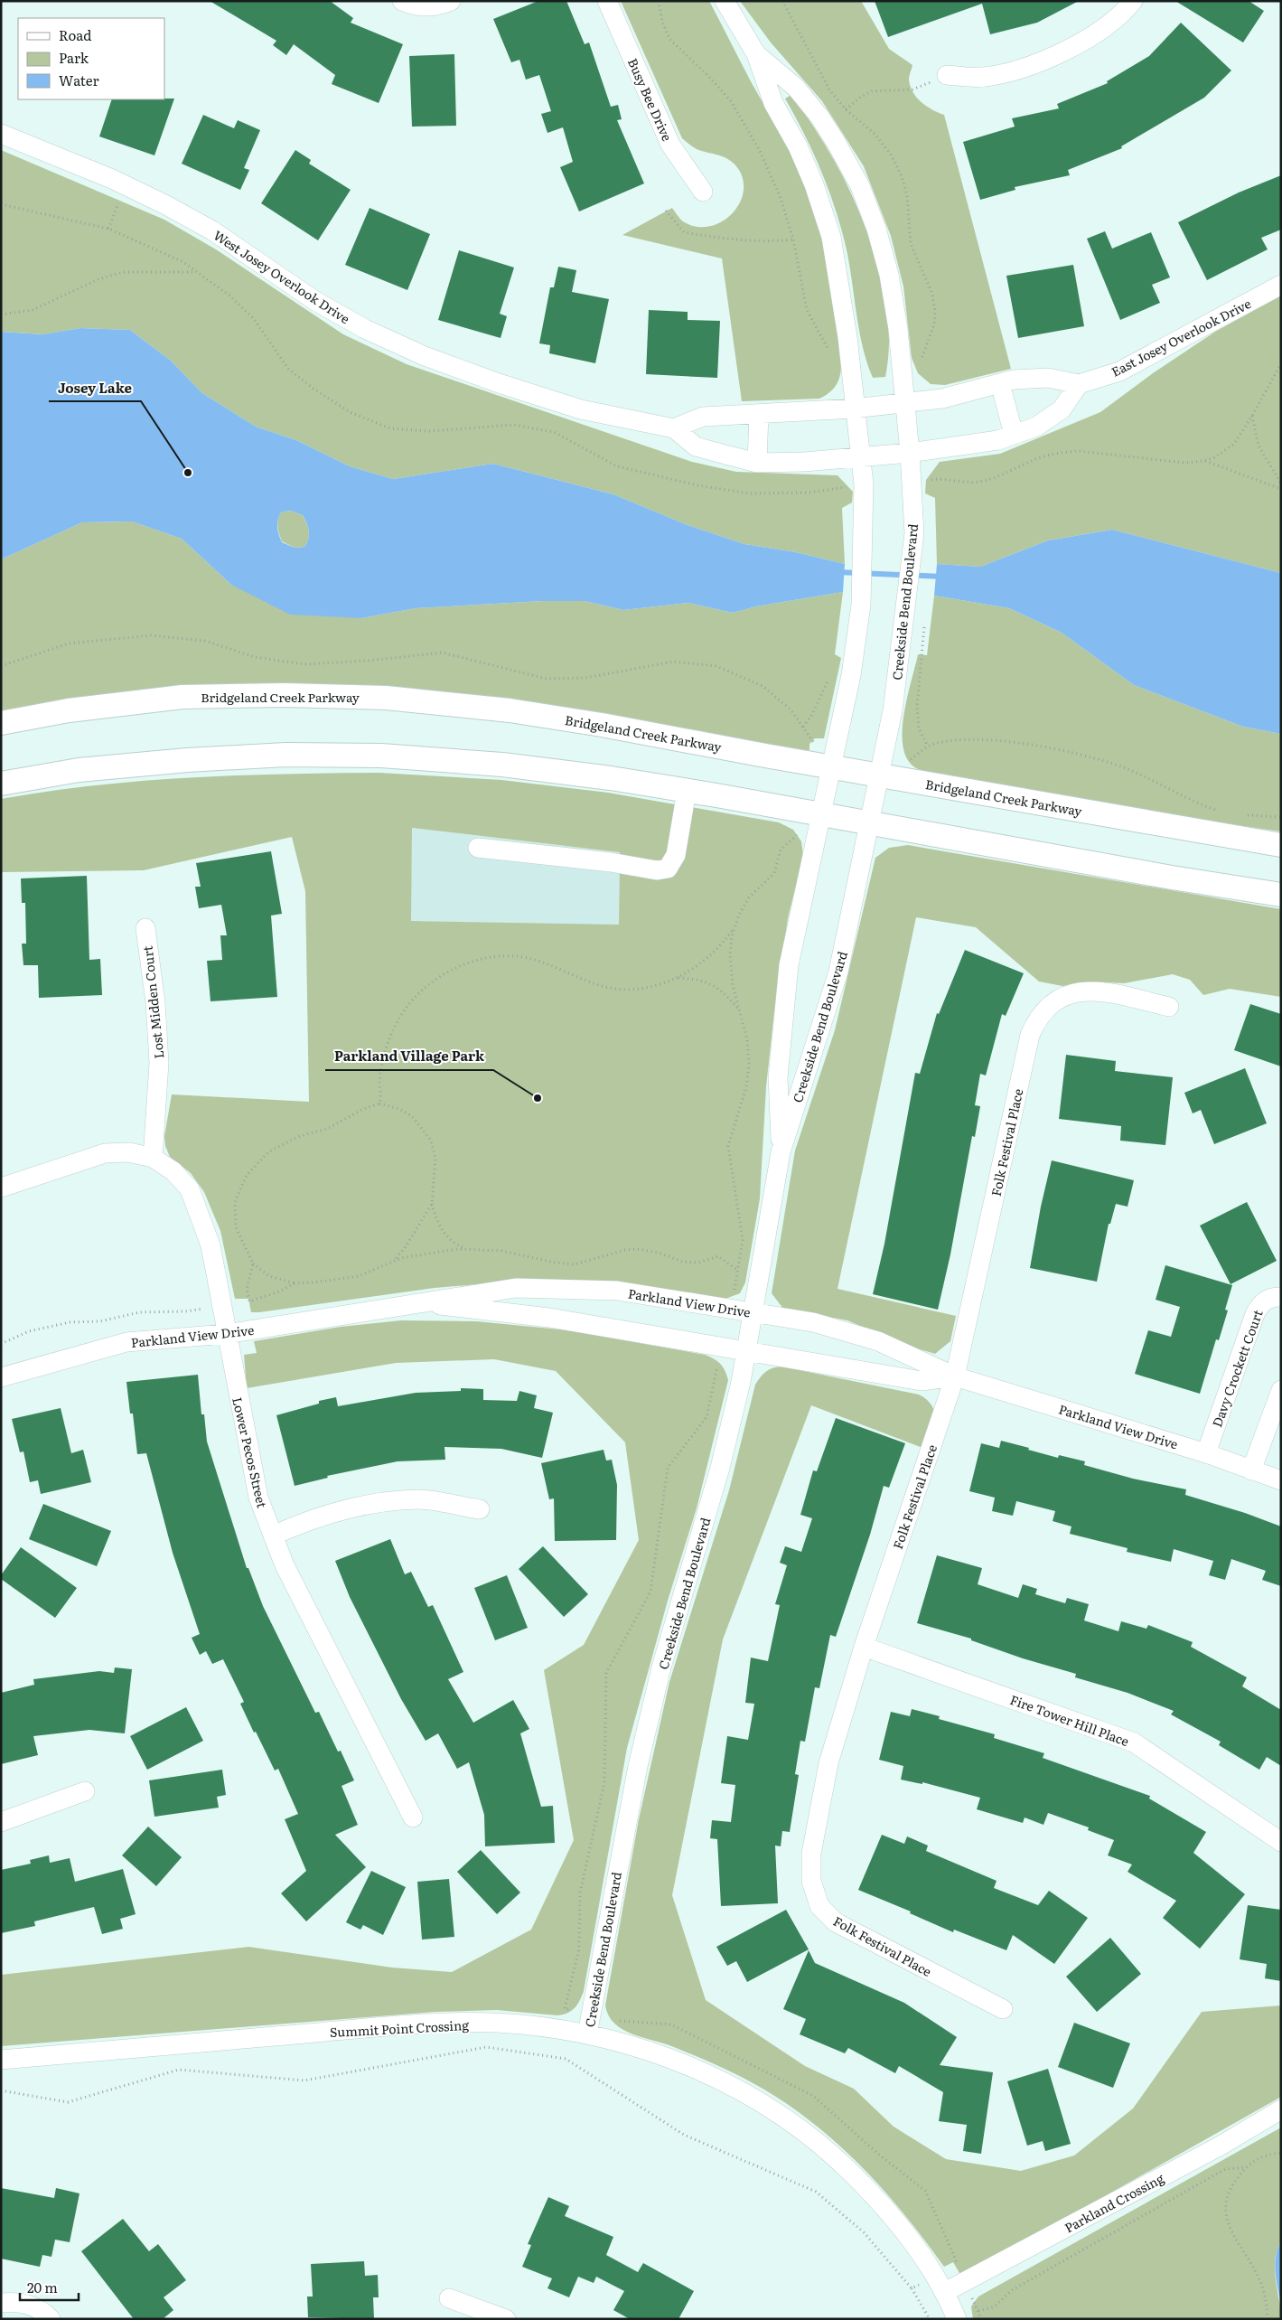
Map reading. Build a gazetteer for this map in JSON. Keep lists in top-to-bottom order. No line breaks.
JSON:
{"streets":{"main road":["Bridgeland Creek Parkway"],"street":["Busy Bee Drive","West Josey Overlook Drive","East Josey Overlook Drive","Creekside Bend Boulevard","Lost Midden Court","Folk Festival Place","Parkland View Drive","Davy Crockett Court","Lower Pecos Street","Fire Tower Hill Place","Summit Point Crossing","Parkland Crossing"]},"crossings":[["West Josey Overlook Drive","Creekside Bend Boulevard"],["Creekside Bend Boulevard","Bridgeland Creek Parkway"],["Creekside Bend Boulevard","Parkland View Drive"],["Creekside Bend Boulevard","Summit Point Crossing"],["Lost Midden Court","Lower Pecos Street"],["Folk Festival Place","Parkland View Drive"],["Folk Festival Place","Fire Tower Hill Place"],["Parkland View Drive","Davy Crockett Court"],["Parkland View Drive","Lower Pecos Street"],["Summit Point Crossing","Parkland Crossing"]],"places":["Josey Lake","Parkland Village Park"],"legend":["Road","Park","Water"],"scale_bar":"20 m"}
